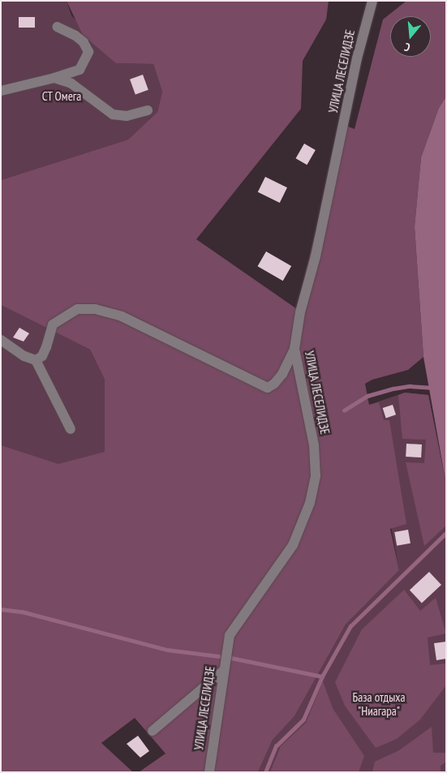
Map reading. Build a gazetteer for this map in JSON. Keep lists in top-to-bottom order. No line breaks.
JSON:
{"streets":{"street":["УЛИЦА ЛЕСЕЛИДЗЕ"]},"parks":["СТ Омега","База отдыха \"Ниагара\""],"north":"bottom"}
